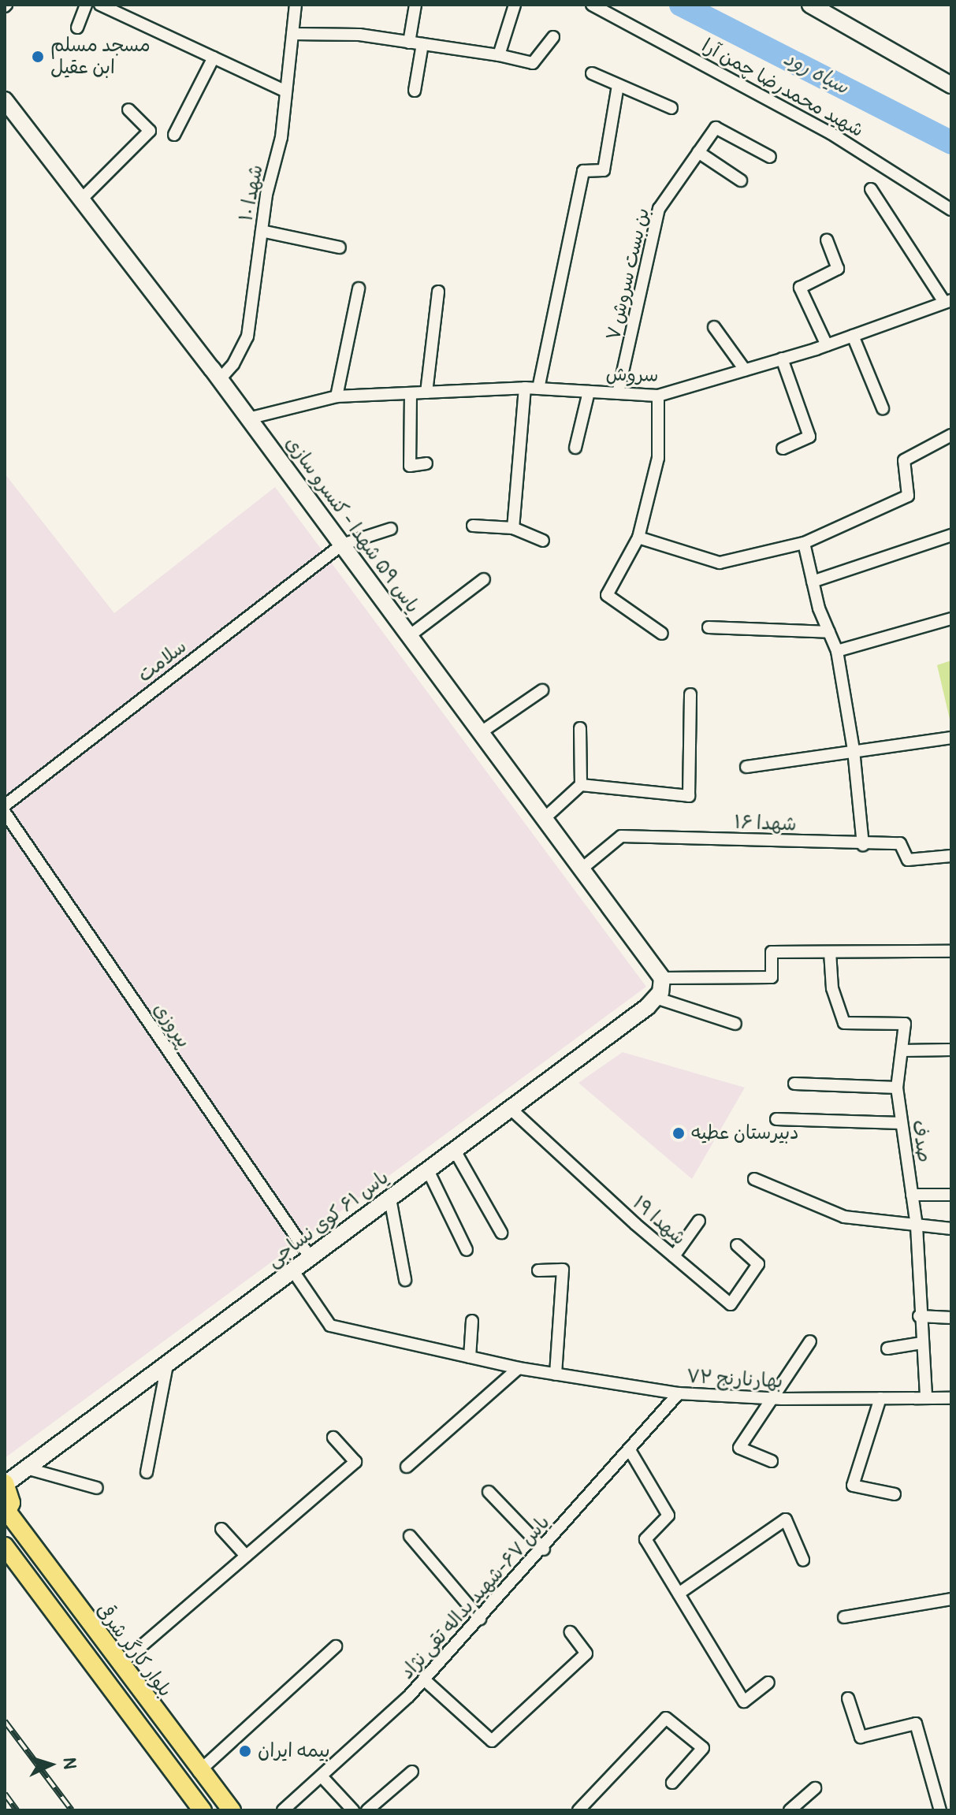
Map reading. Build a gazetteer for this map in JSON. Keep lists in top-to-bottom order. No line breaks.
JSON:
{"streets":{"main road":["بلوار کارگر شرقی"],"street":["شهید محمدرضا چمن آرا","شهدا ۱۰","بن بست سروش ۷","سروش","یاس ۵۹ شهدا - کنسرو سازی","سلامت","شهدا ۱۶","پیروزی","صدف","یاس ۶۱ کوی نساجی","شهدا ۱۹","بهارنارنج ۷۲","یاس ۶۷-شهید یداله تقی نژاد"]},"crossings":[["شهدا ۱۰","یاس ۵۹ شهدا - کنسرو سازی"],["بن بست سروش ۷","سروش"],["سروش","یاس ۵۹ شهدا - کنسرو سازی"],["یاس ۵۹ شهدا - کنسرو سازی","سلامت"],["یاس ۵۹ شهدا - کنسرو سازی","شهدا ۱۶"],["پیروزی","یاس ۶۱ کوی نساجی"],["صدف","بهارنارنج ۷۲"],["یاس ۶۱ کوی نساجی","شهدا ۱۹"],["یاس ۶۱ کوی نساجی","بهارنارنج ۷۲"],["بهارنارنج ۷۲","یاس ۶۷-شهید یداله تقی نژاد"]],"water":["سیاه رود"],"places":["مسجد مسلم ابن عقیل","دبیرستان عطیه","بیمه ایران"],"north":"right"}
